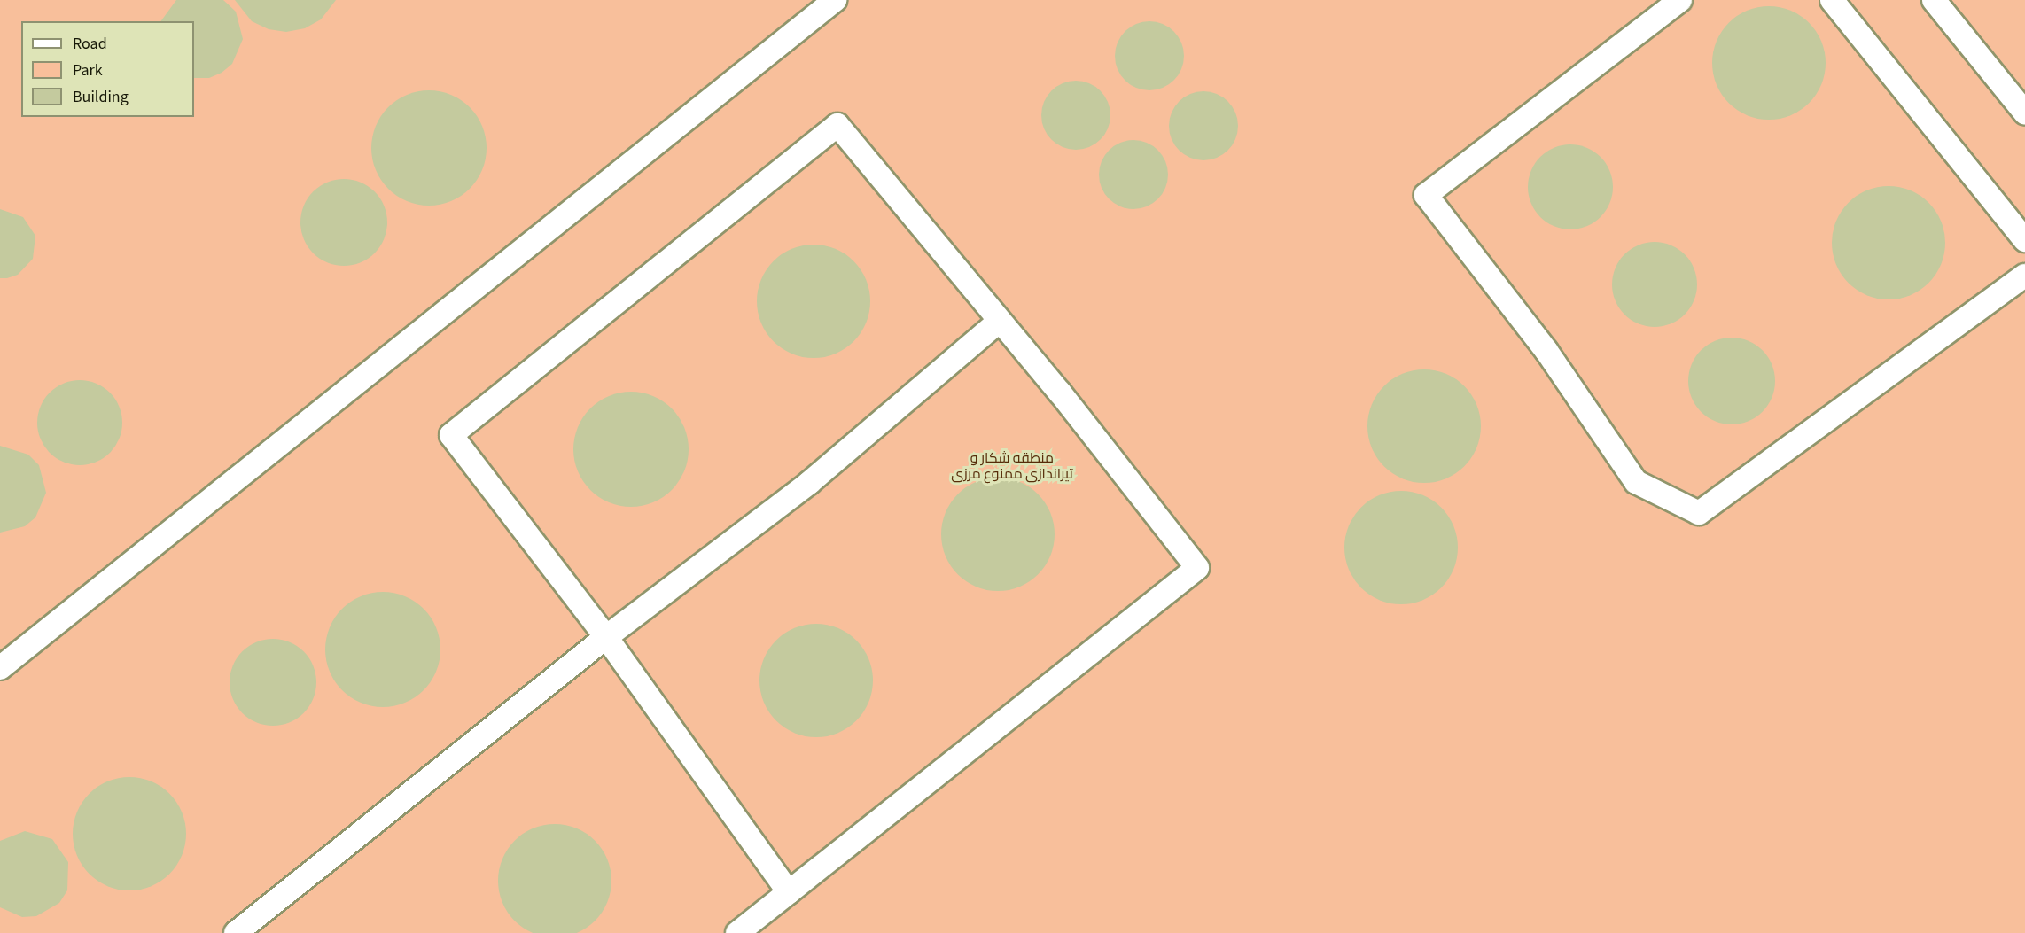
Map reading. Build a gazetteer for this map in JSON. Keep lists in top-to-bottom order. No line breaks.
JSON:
{"parks":["منطقه شکار و تیراندازی ممنوع مرزی"],"legend":["Road","Park","Building"]}
